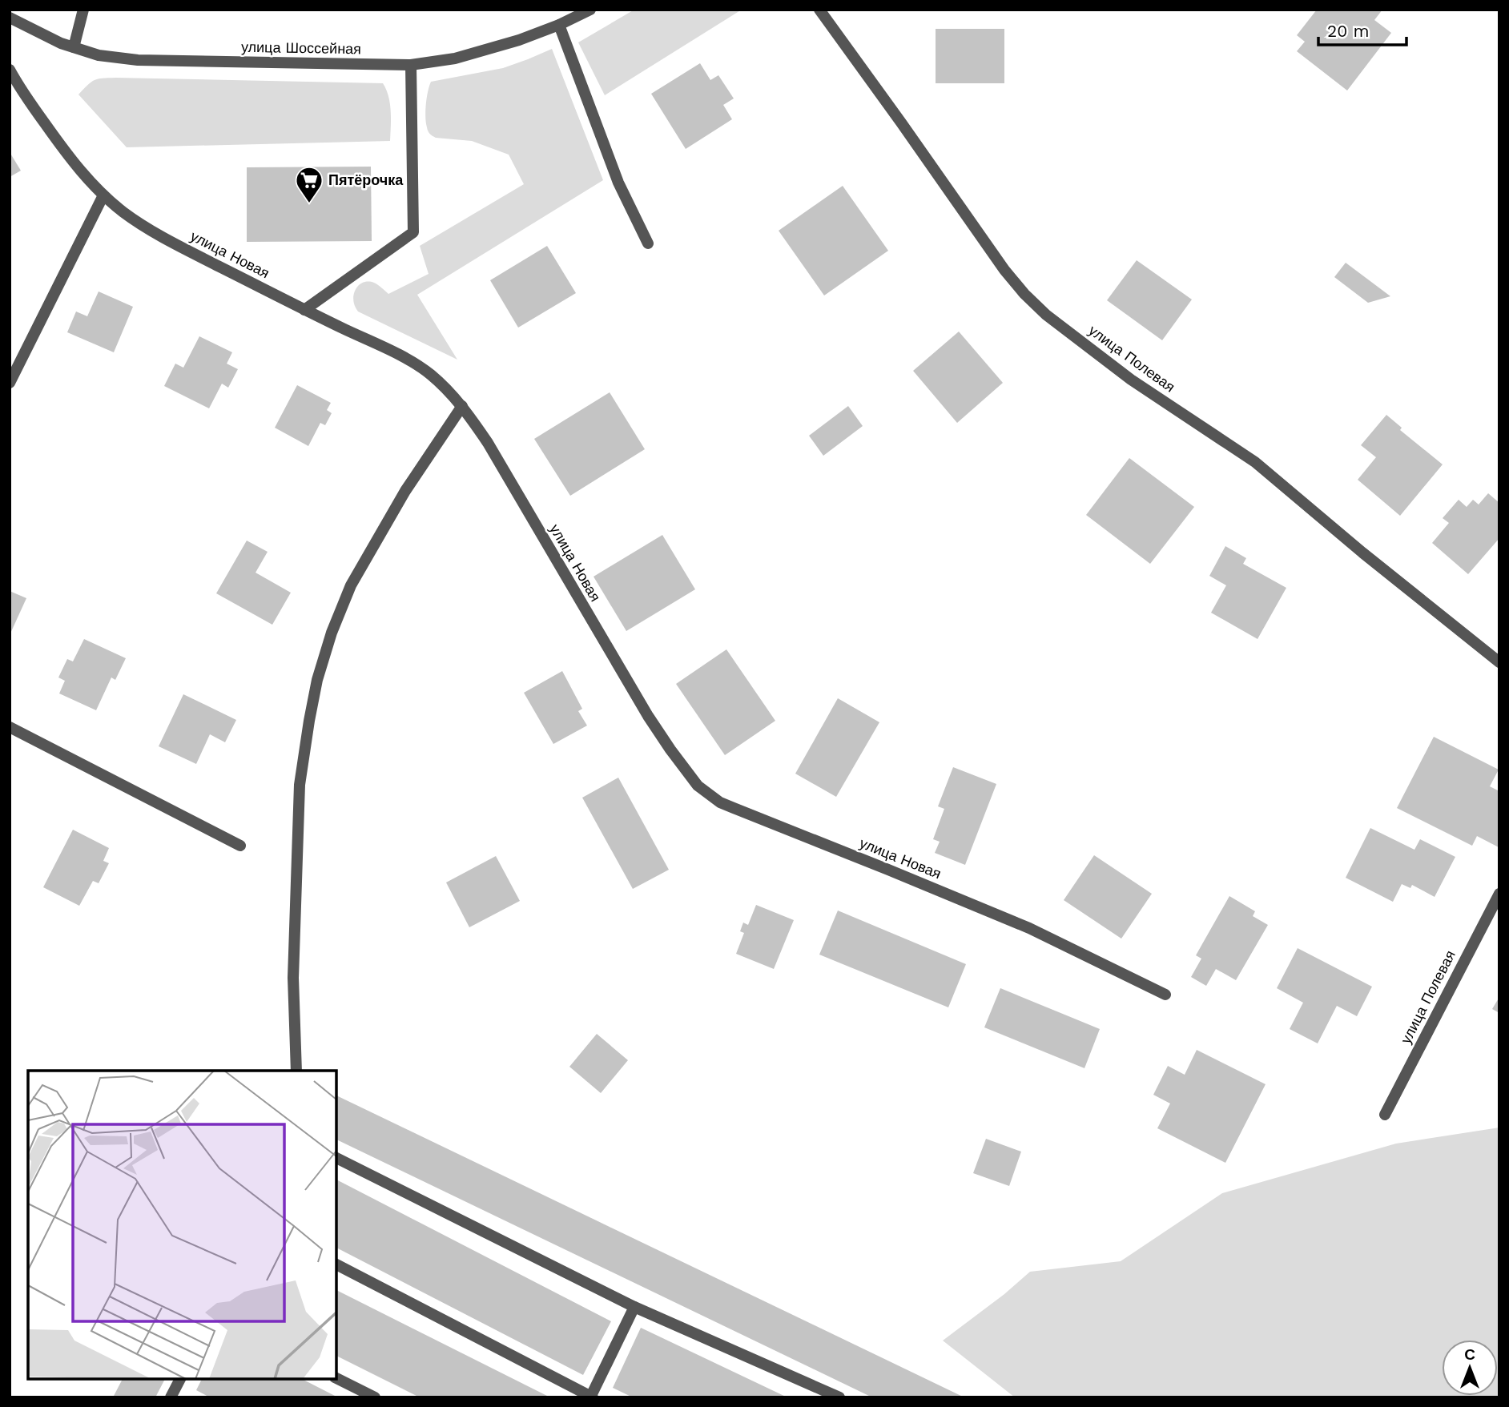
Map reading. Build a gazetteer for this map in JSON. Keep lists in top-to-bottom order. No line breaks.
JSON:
{"streets":{"street":["улица Шоссейная","улица Новая","улица Полевая"]},"places":{"supermarket":["Пятёрочка"]},"scale_bar":"20 m","north":"top"}
